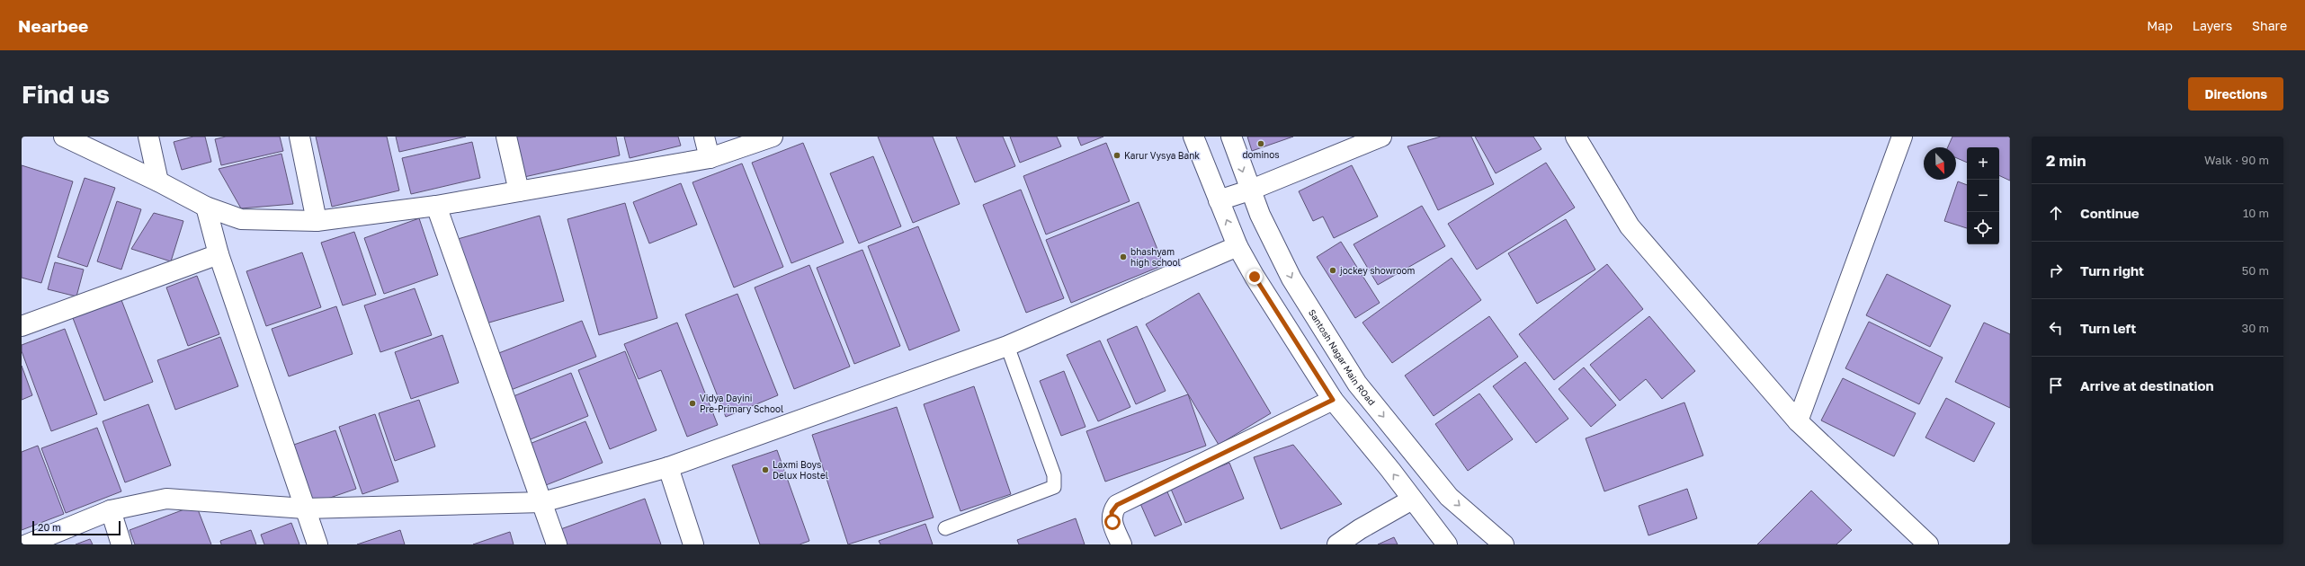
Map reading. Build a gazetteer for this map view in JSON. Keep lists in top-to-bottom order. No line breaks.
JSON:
{"streets":{"street":["Santosh Nagar Main ROad"]},"places":["dominos","Karur Vysya Bank","bhashyam high school","jockey showroom","Vidya Dayini Pre-Primary School","Laxmi Boys Delux Hostel"],"scale_bar":"20 m","north":"bottom right","page":{"header":"Nearbee","nav":["Map","Layers","Share"],"buttons":"Directions","title":"Find us","heading":["2 min","Walk · 90 m"],"map_buttons":["+","−"],"list":[["Continue","10 m"],["Turn right","50 m"],["Turn left","30 m"],"Arrive at destination"],"scale":"20 m"}}
